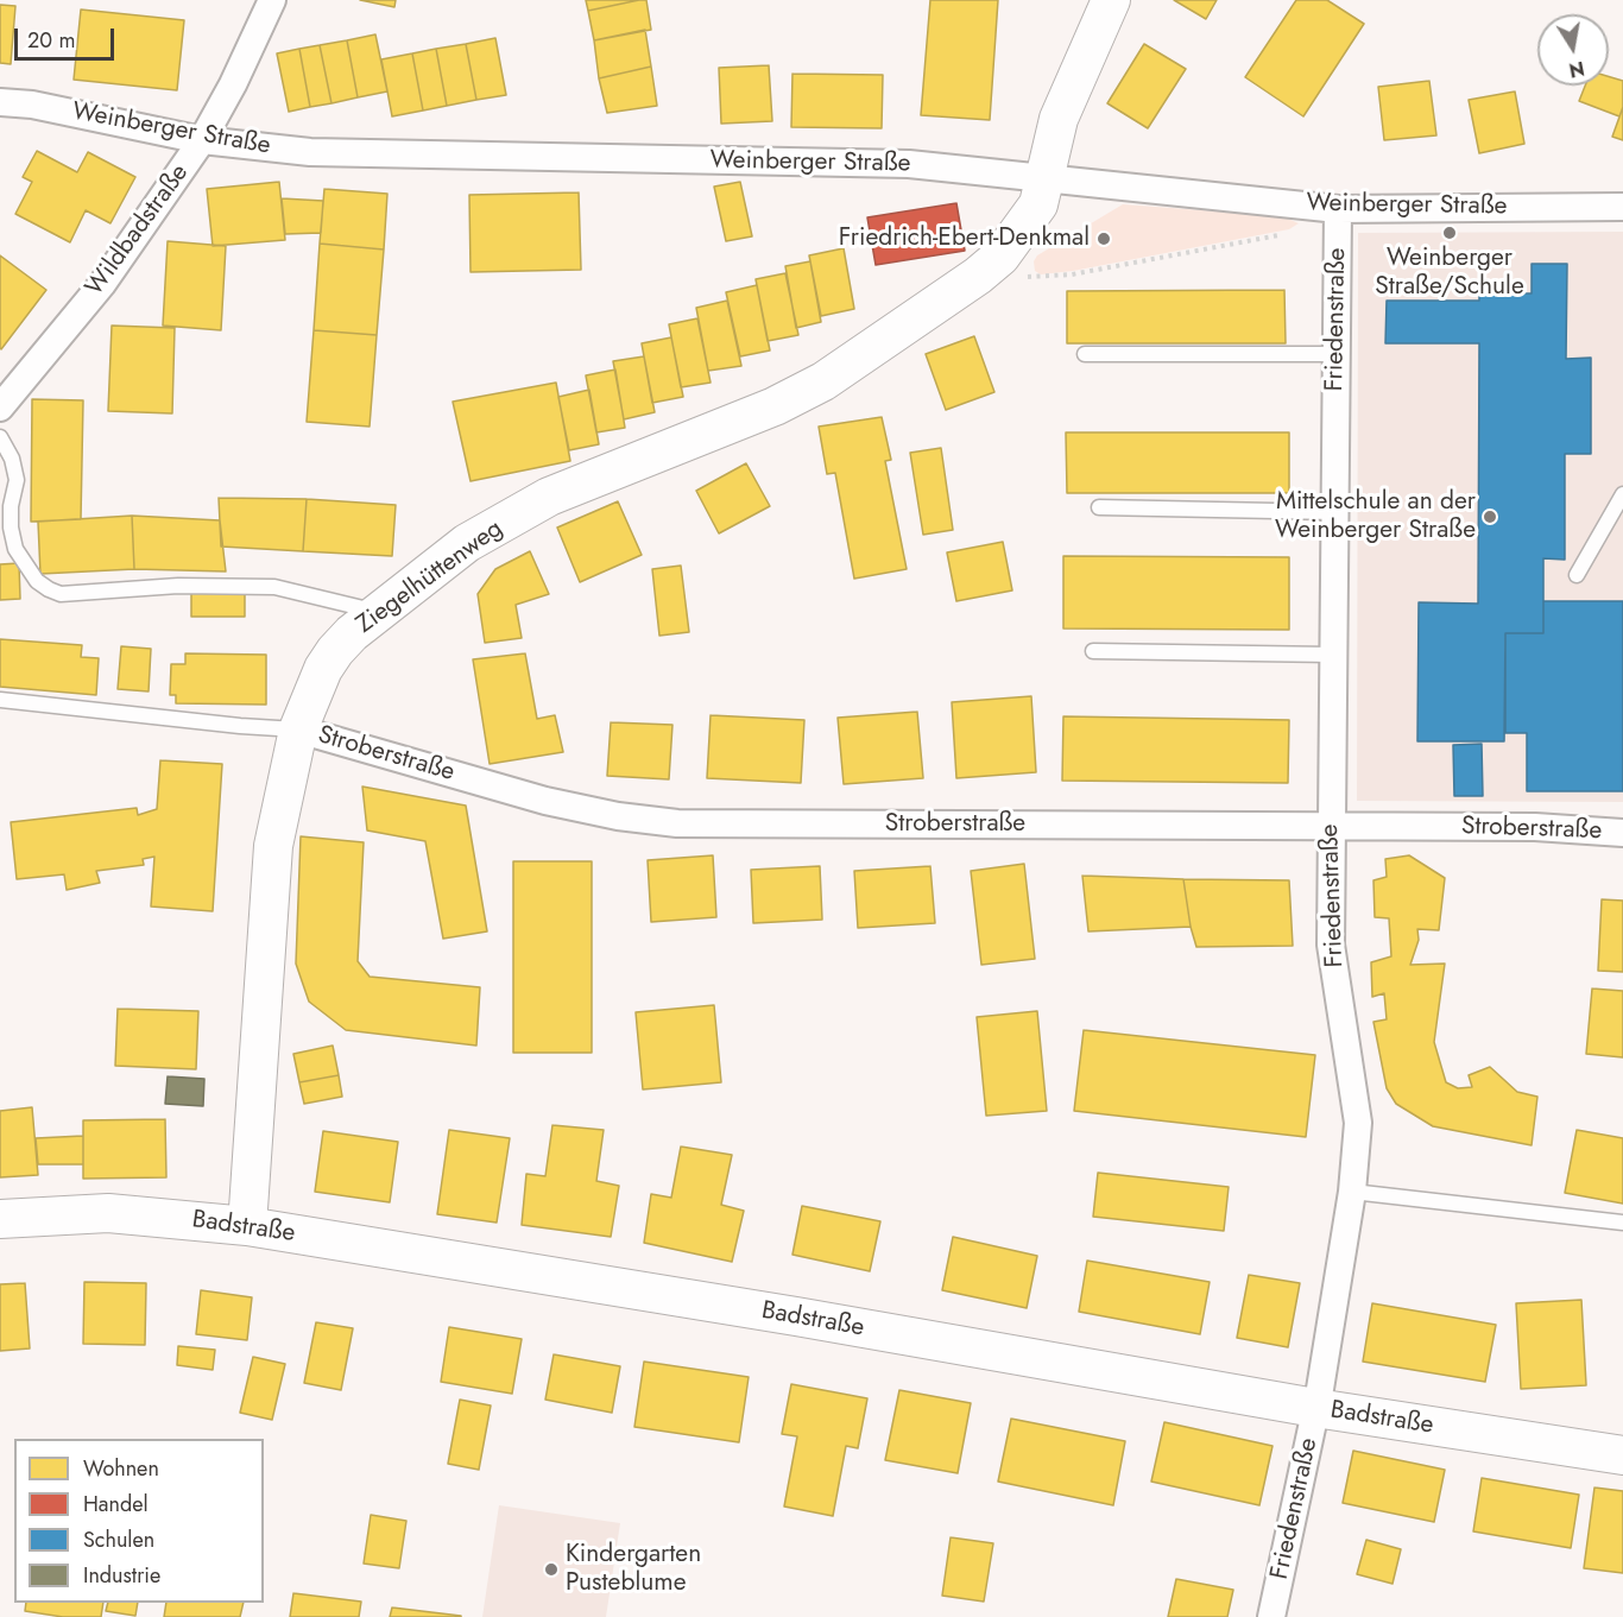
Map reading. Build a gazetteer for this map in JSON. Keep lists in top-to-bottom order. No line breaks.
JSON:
{"streets":{"street":["Weinberger Straße","Wildbadstraße","Friedenstraße","Ziegelhüttenweg","Stroberstraße","Badstraße"]},"crossings":[["Weinberger Straße","Wildbadstraße"],["Weinberger Straße","Friedenstraße"],["Weinberger Straße","Ziegelhüttenweg"],["Friedenstraße","Stroberstraße"],["Friedenstraße","Badstraße"],["Ziegelhüttenweg","Stroberstraße"],["Ziegelhüttenweg","Badstraße"]],"places":["Weinberger Straße/Schule","Friedrich-Ebert-Denkmal","Mittelschule an der Weinberger Straße","Kindergarten Pusteblume"],"legend":["Wohnen","Handel","Schulen","Industrie"],"scale_bar":"20 m","north":"bottom"}
